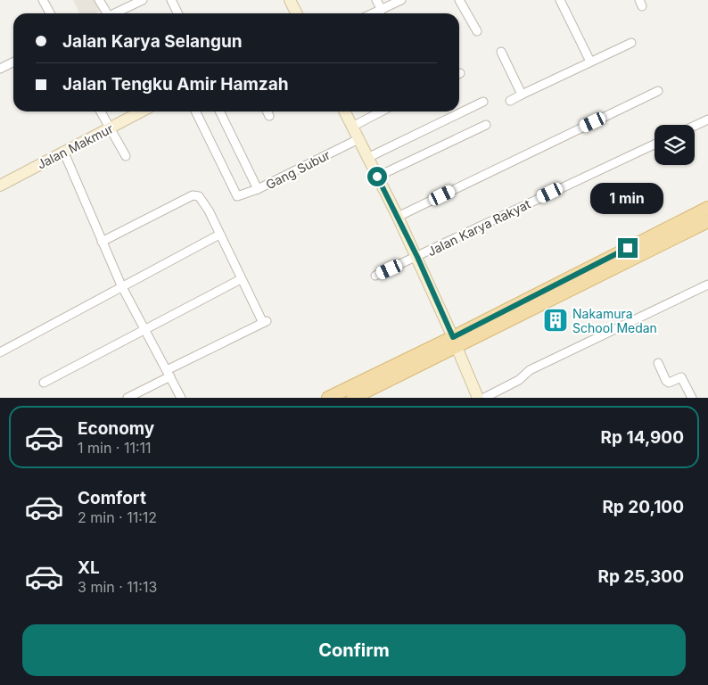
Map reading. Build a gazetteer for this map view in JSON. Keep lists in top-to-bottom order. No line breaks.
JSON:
{"streets":{"street":["Jalan Makmur","Gang Subur","Jalan Karya Rakyat"]},"places":{"building":["Nakamura School Medan"]},"page":{"banner":["Jalan Karya Selangun","Jalan Tengku Amir Hamzah"],"bubble":"1 min","list":[{"name":"Economy","note":"1 min · 11:11","value":"Rp 14,900"},{"name":"Comfort","note":"2 min · 11:12","value":"Rp 20,100"},{"name":"XL","note":"3 min · 11:13","value":"Rp 25,300"}],"buttons":"Confirm"}}
